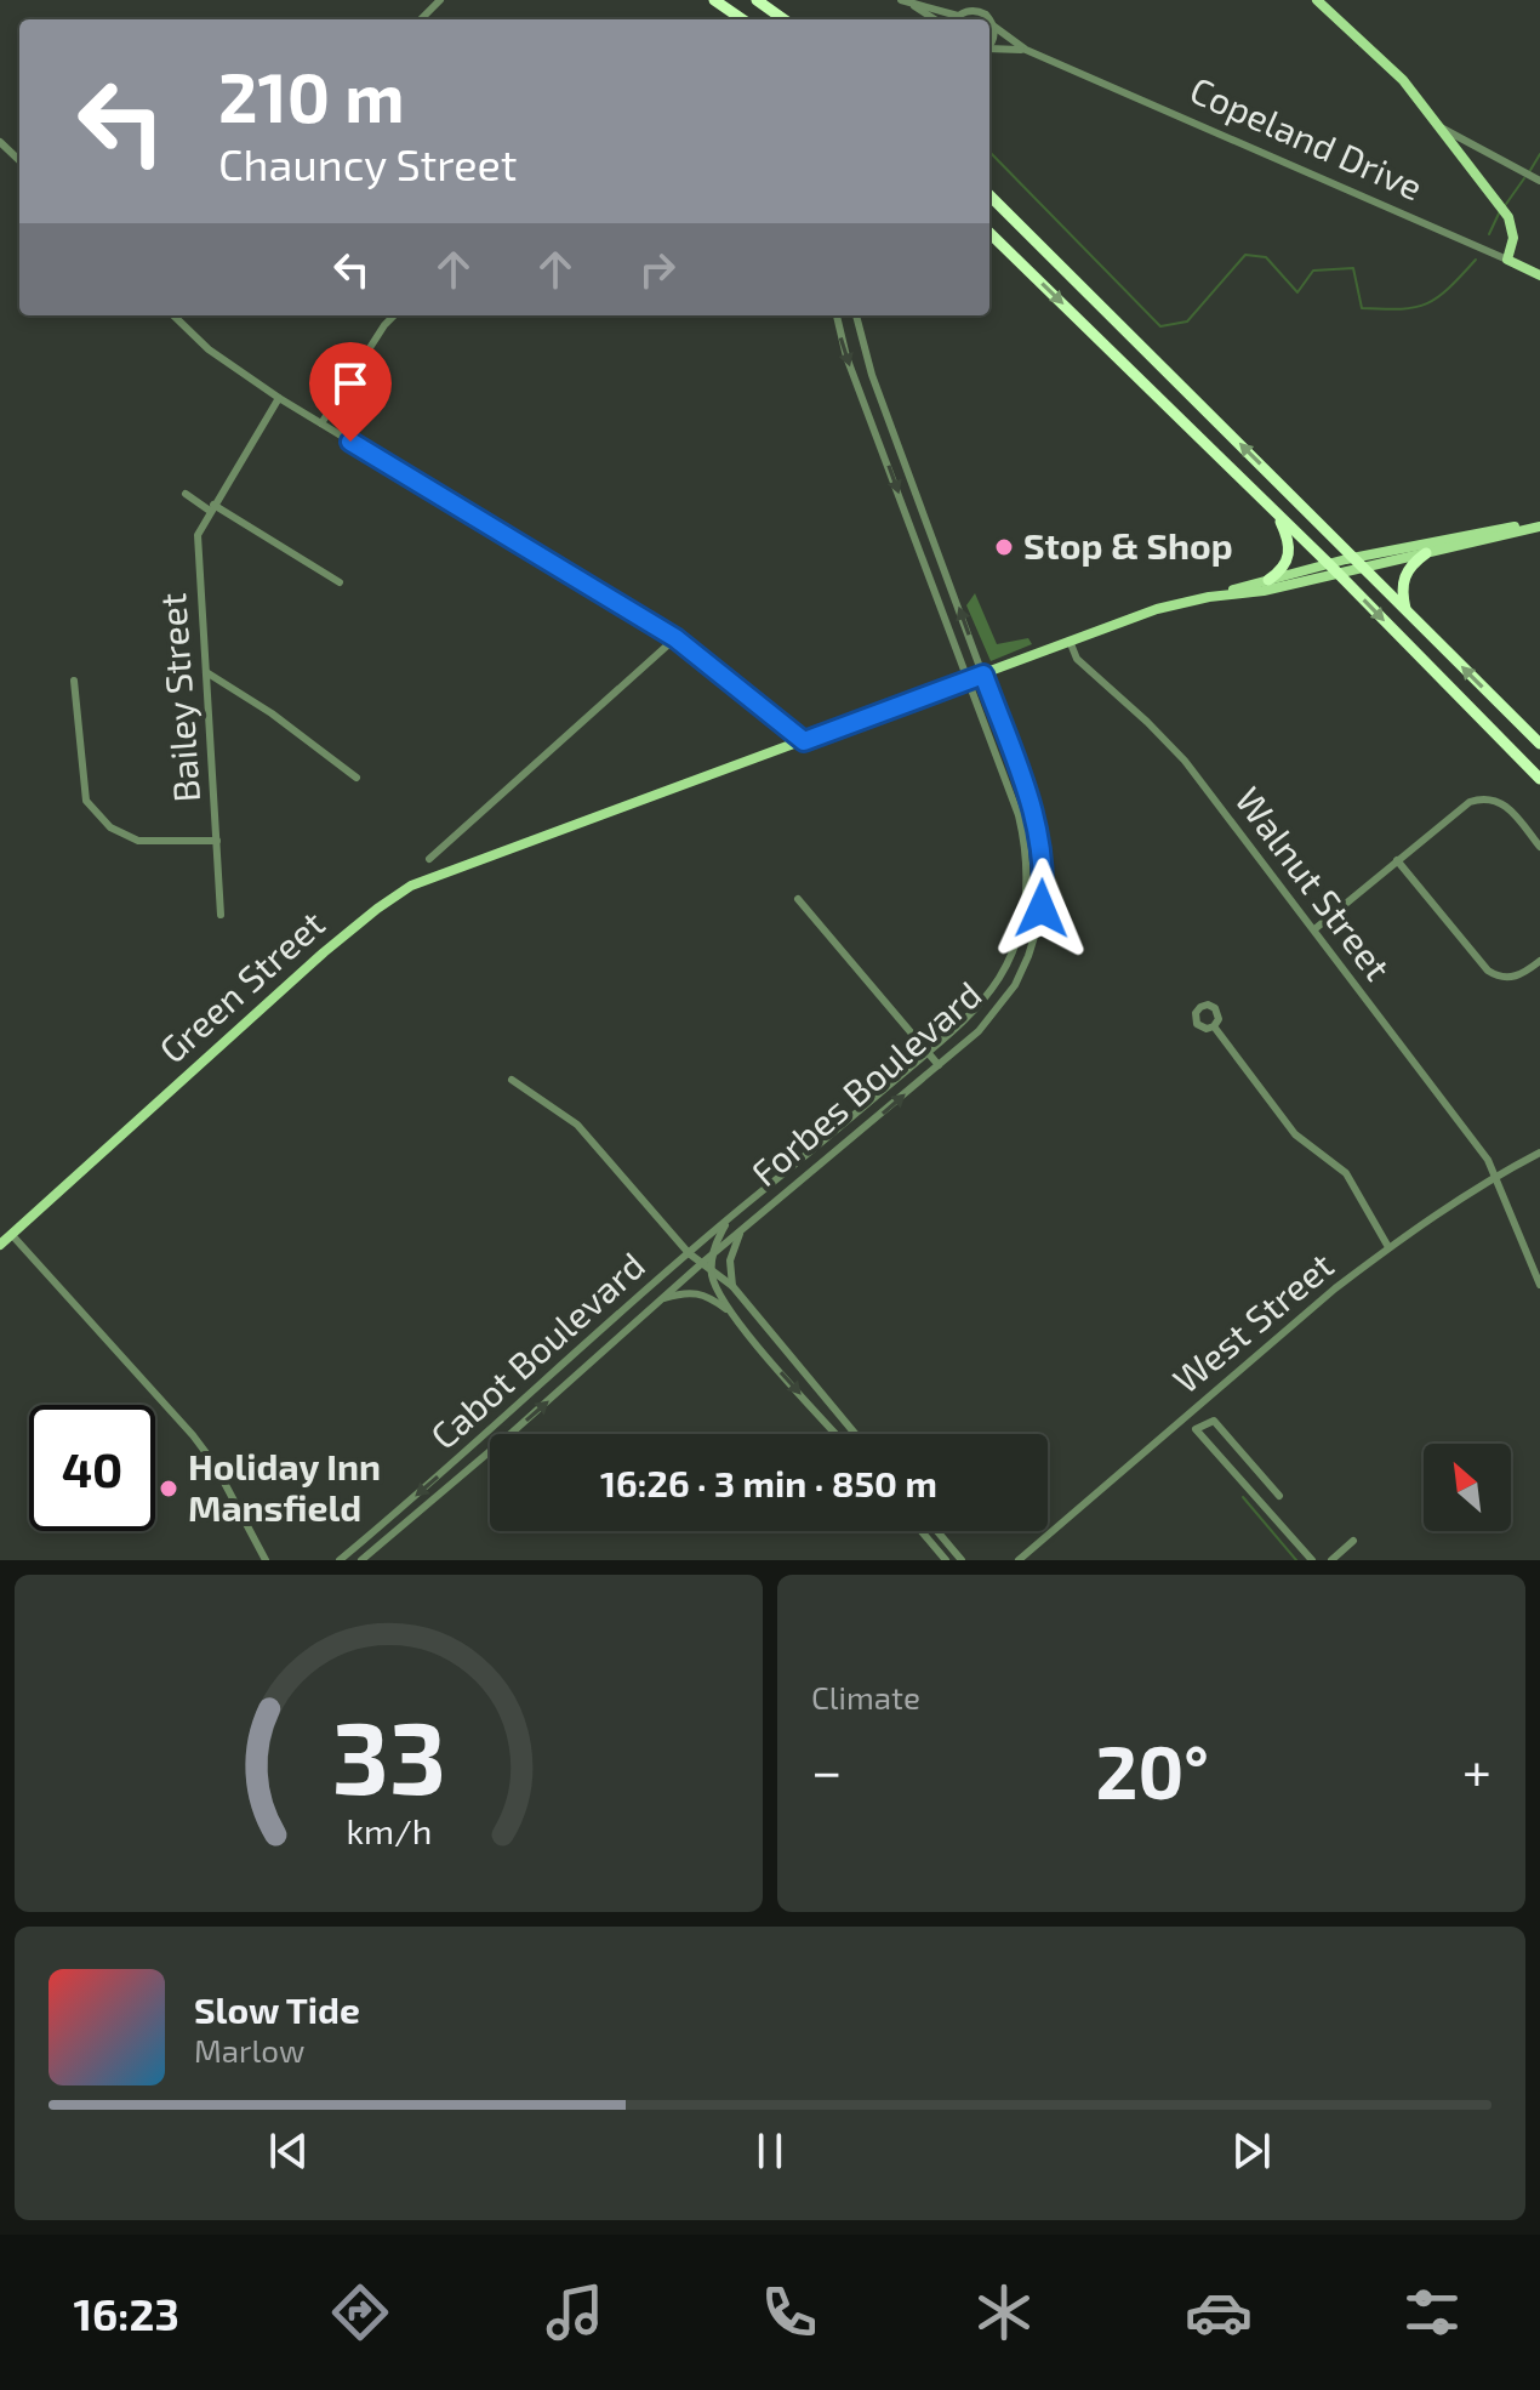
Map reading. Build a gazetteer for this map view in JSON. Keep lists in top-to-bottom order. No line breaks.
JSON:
{"streets":{"main road":["Copeland Drive","Green Street"],"street":["Bailey Street","Walnut Street","Forbes Boulevard","West Street","Cabot Boulevard"]},"crossings":[["Walnut Street","Green Street"],["Walnut Street","West Street"],["Green Street","Forbes Boulevard"],["Forbes Boulevard","Cabot Boulevard"]],"places":["Stop & Shop","Holiday Inn Mansfield"],"north":"top left","page":{"turn":["210 m","Chauncy Street"],"limit":"40","trip":"16:26 · 3 min · 850 m","tile":"Climate","heat":["−","20°","+"],"song":["Slow Tide","Marlow"],"tabs":"16:23","gauge":["33","km/h"]}}
